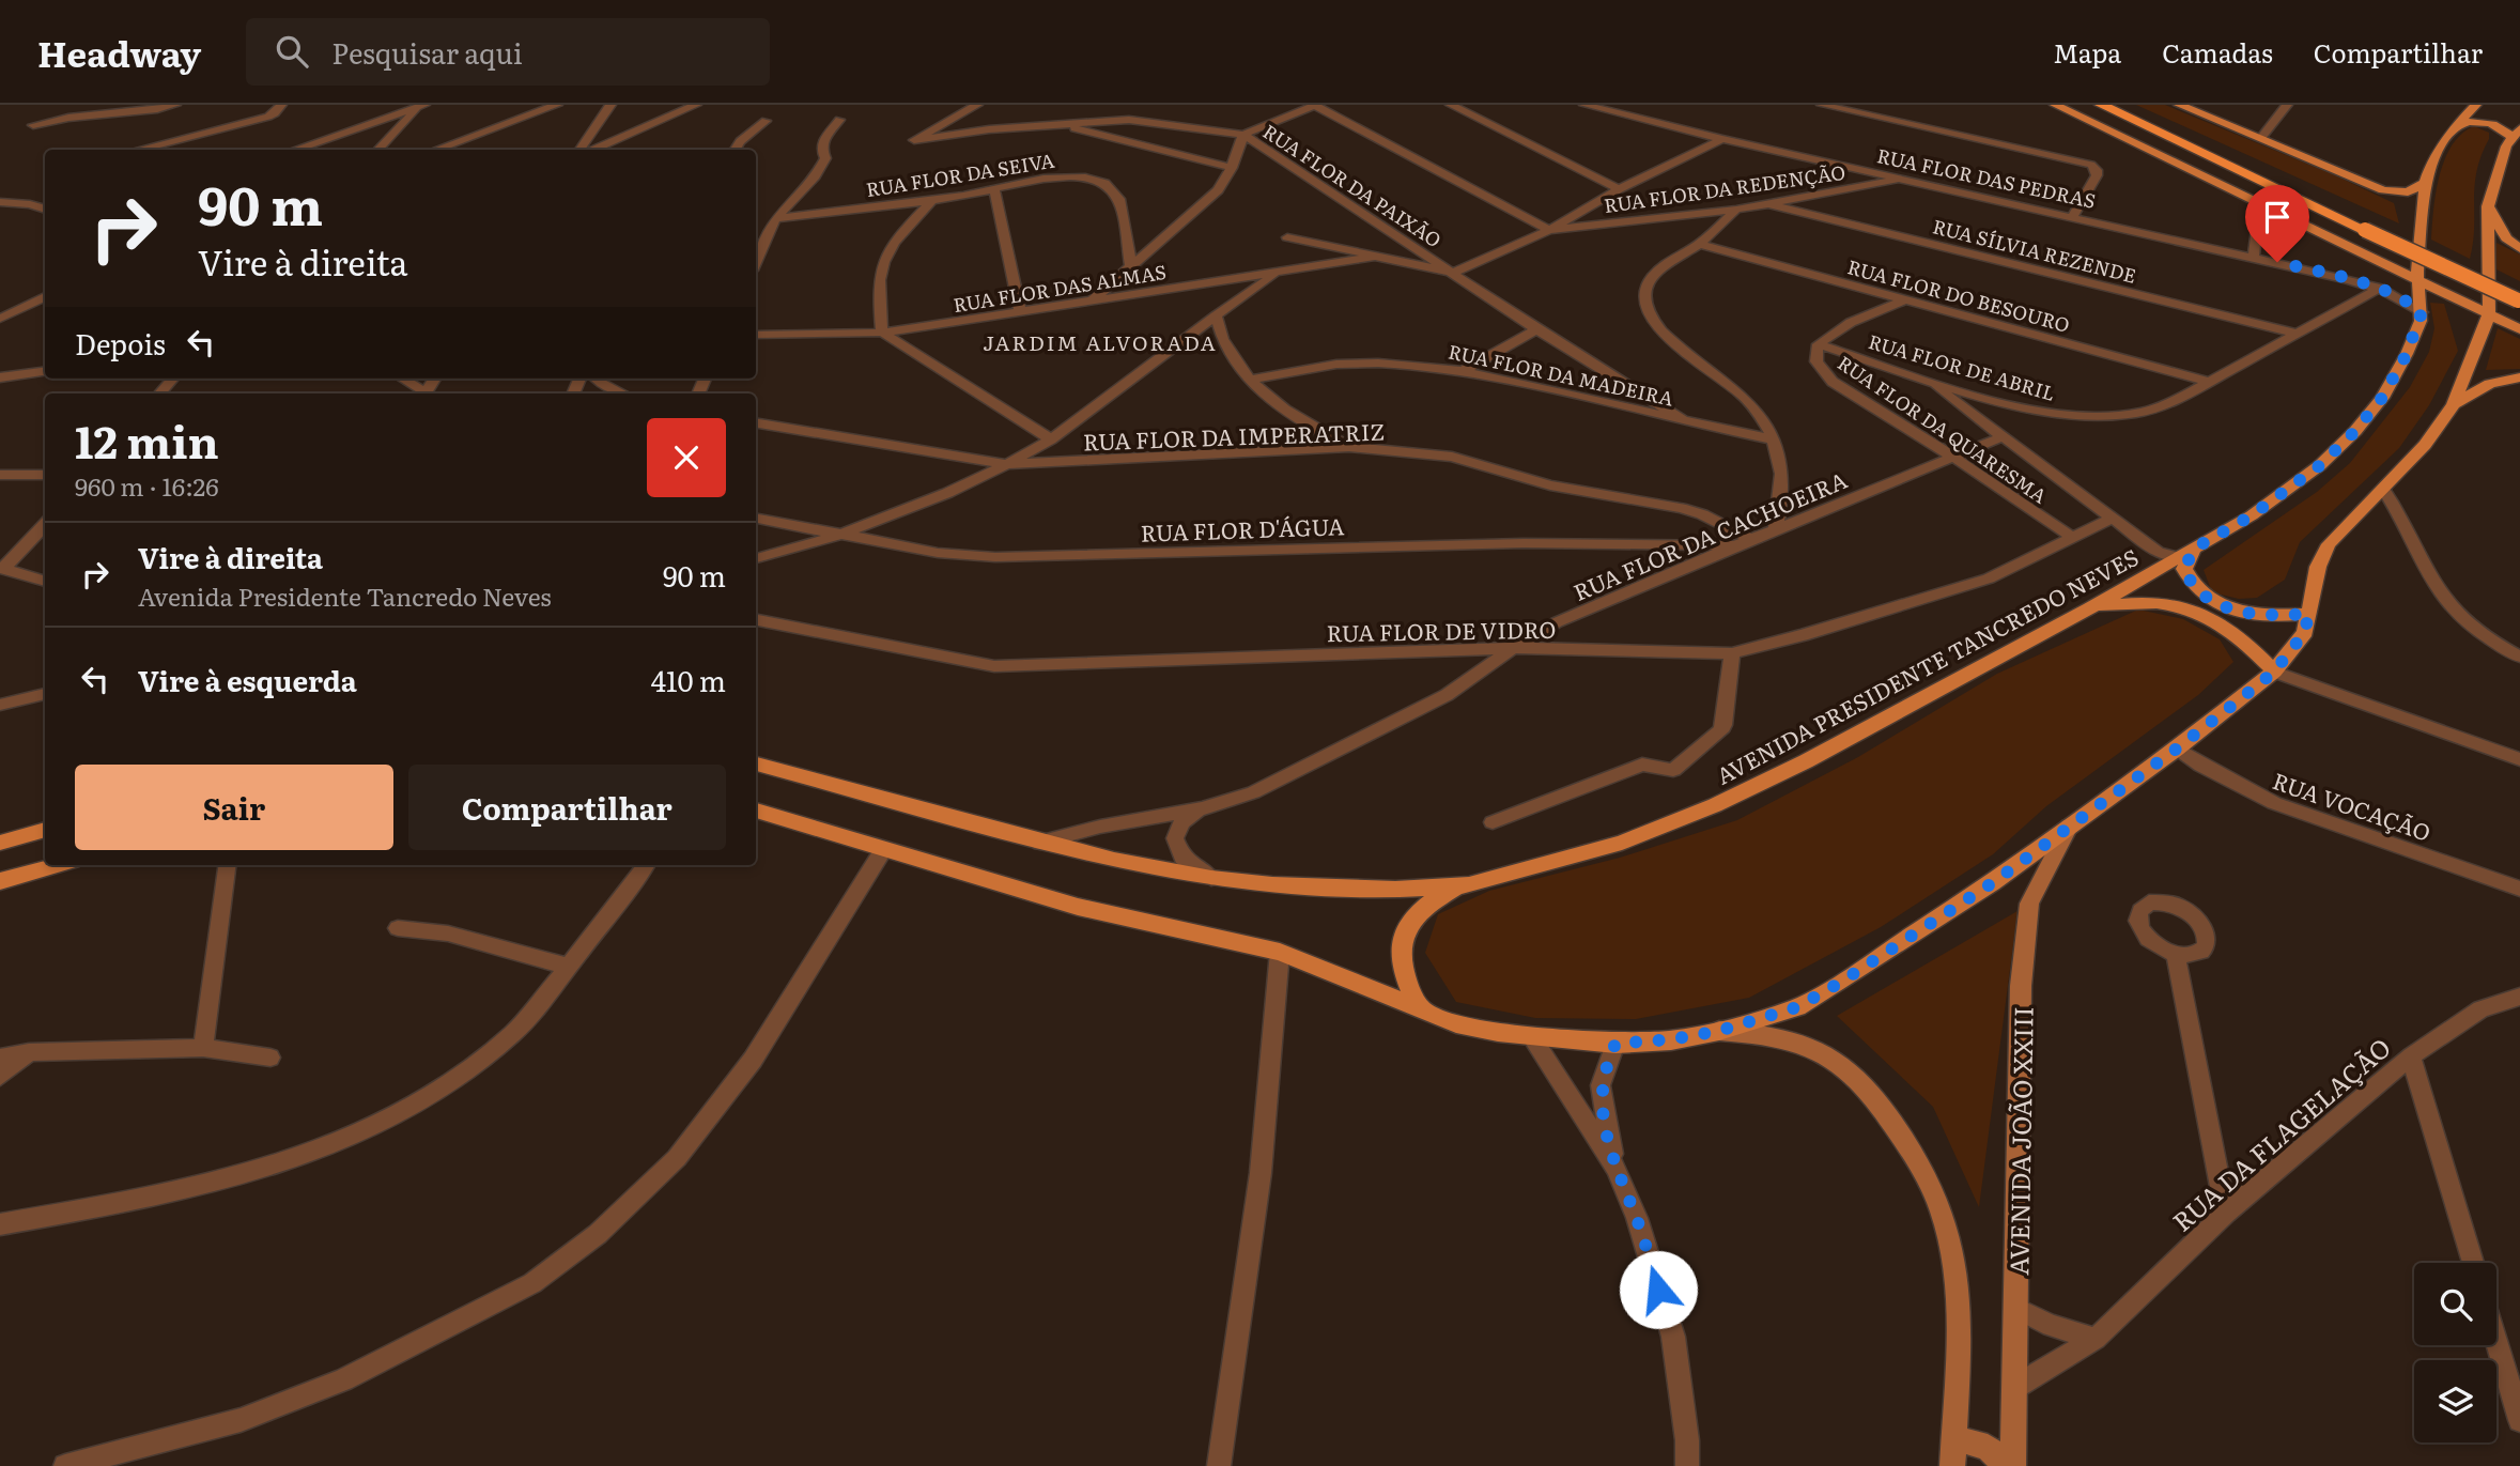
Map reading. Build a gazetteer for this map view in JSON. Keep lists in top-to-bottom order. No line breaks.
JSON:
{"streets":{"main road":["AVENIDA PRESIDENTE TANCREDO NEVES","AVENIDA JOÃO XXIII"],"street":["RUA FLOR DA SEIVA","RUA FLOR DAS PEDRAS","RUA FLOR DA PAIXÃO","RUA FLOR DA REDENÇÃO","RUA SÍLVIA REZENDE","RUA FLOR DAS ALMAS","RUA FLOR DO BESOURO","RUA FLOR DE ABRIL","RUA FLOR DA MADEIRA","RUA FLOR DA QUARESMA","RUA FLOR DA IMPERATRIZ","RUA FLOR D'ÁGUA","RUA FLOR DA CACHOEIRA","RUA FLOR DE VIDRO","RUA VOCAÇÃO","RUA DA FLAGELAÇÃO"]},"crossings":[["RUA FLOR DAS PEDRAS","RUA FLOR DA REDENÇÃO"],["RUA FLOR DAS PEDRAS","RUA FLOR DE ABRIL"],["RUA FLOR DAS PEDRAS","AVENIDA PRESIDENTE TANCREDO NEVES"],["RUA FLOR DA PAIXÃO","RUA FLOR DA MADEIRA"],["RUA FLOR DA REDENÇÃO","RUA SÍLVIA REZENDE"],["RUA SÍLVIA REZENDE","RUA FLOR DE ABRIL"],["RUA FLOR DO BESOURO","RUA FLOR DE ABRIL"],["RUA FLOR DO BESOURO","RUA FLOR DA QUARESMA"],["RUA FLOR DE ABRIL","RUA FLOR DA QUARESMA"],["RUA FLOR DA QUARESMA","RUA FLOR DA CACHOEIRA"],["RUA FLOR DA QUARESMA","RUA FLOR DE VIDRO"],["RUA FLOR DA IMPERATRIZ","RUA FLOR D'ÁGUA"],["RUA FLOR DA IMPERATRIZ","RUA FLOR DA CACHOEIRA"],["RUA FLOR D'ÁGUA","RUA FLOR DA CACHOEIRA"],["RUA FLOR DA CACHOEIRA","RUA FLOR DE VIDRO"],["RUA FLOR DA CACHOEIRA","AVENIDA PRESIDENTE TANCREDO NEVES"],["RUA DA FLAGELAÇÃO","AVENIDA JOÃO XXIII"]],"districts":["JARDIM ALVORADA"],"page":{"header":"Headway","search":"Pesquisar aqui","nav":["Mapa","Camadas","Compartilhar"],"turn":["90 m","Vire à direita"],"then":"Depois","heading":["12 min","960 m · 16:26"],"list":[{"name":"Vire à direita","note":"Avenida Presidente Tancredo Neves","value":"90 m"},{"name":"Vire à esquerda","value":"410 m"}],"buttons":["Sair","Compartilhar"]}}
